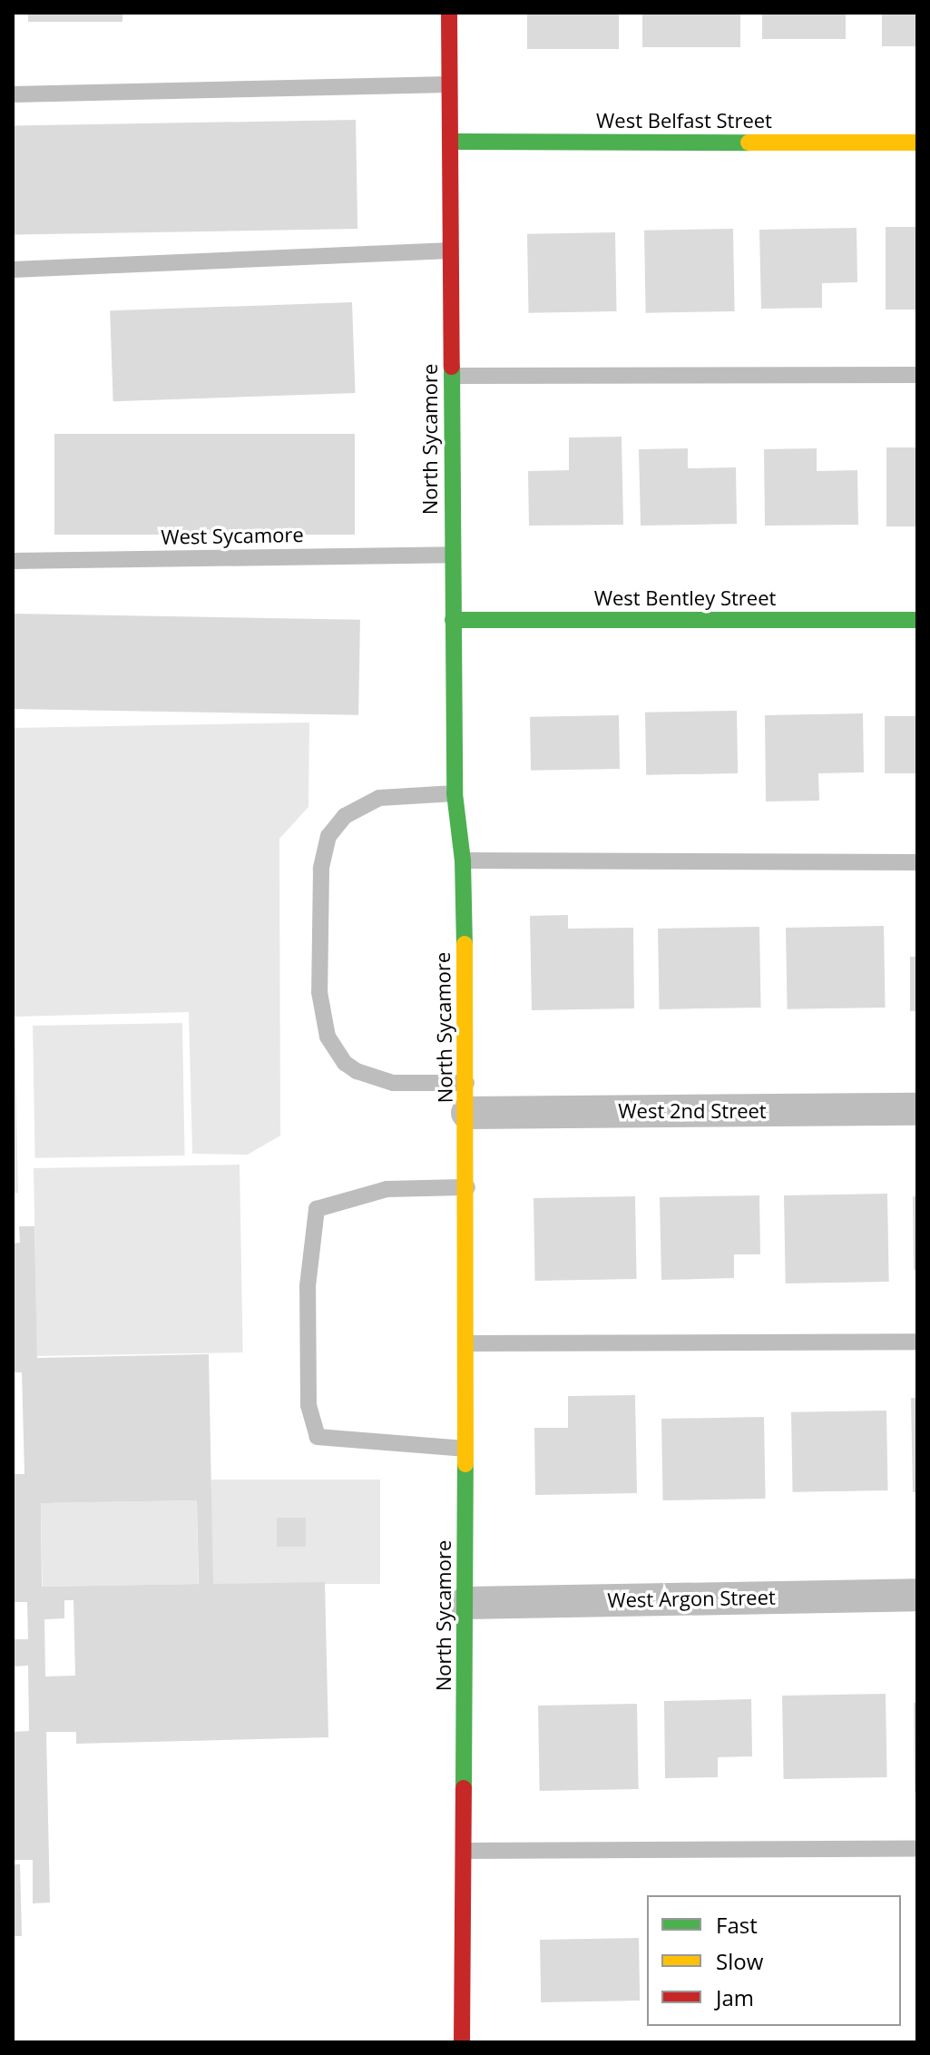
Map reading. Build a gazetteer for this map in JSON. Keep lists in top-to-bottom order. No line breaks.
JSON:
{"streets":{"street":["West Belfast Street","North Sycamore","West Bentley Street","West 2nd Street","West Argon Street"],"lane":["West Sycamore"]},"crossings":[["West Belfast Street","North Sycamore"],["North Sycamore","West Sycamore"],["North Sycamore","West Bentley Street"],["North Sycamore","West 2nd Street"],["North Sycamore","West Argon Street"]],"legend":["Fast","Slow","Jam"]}
